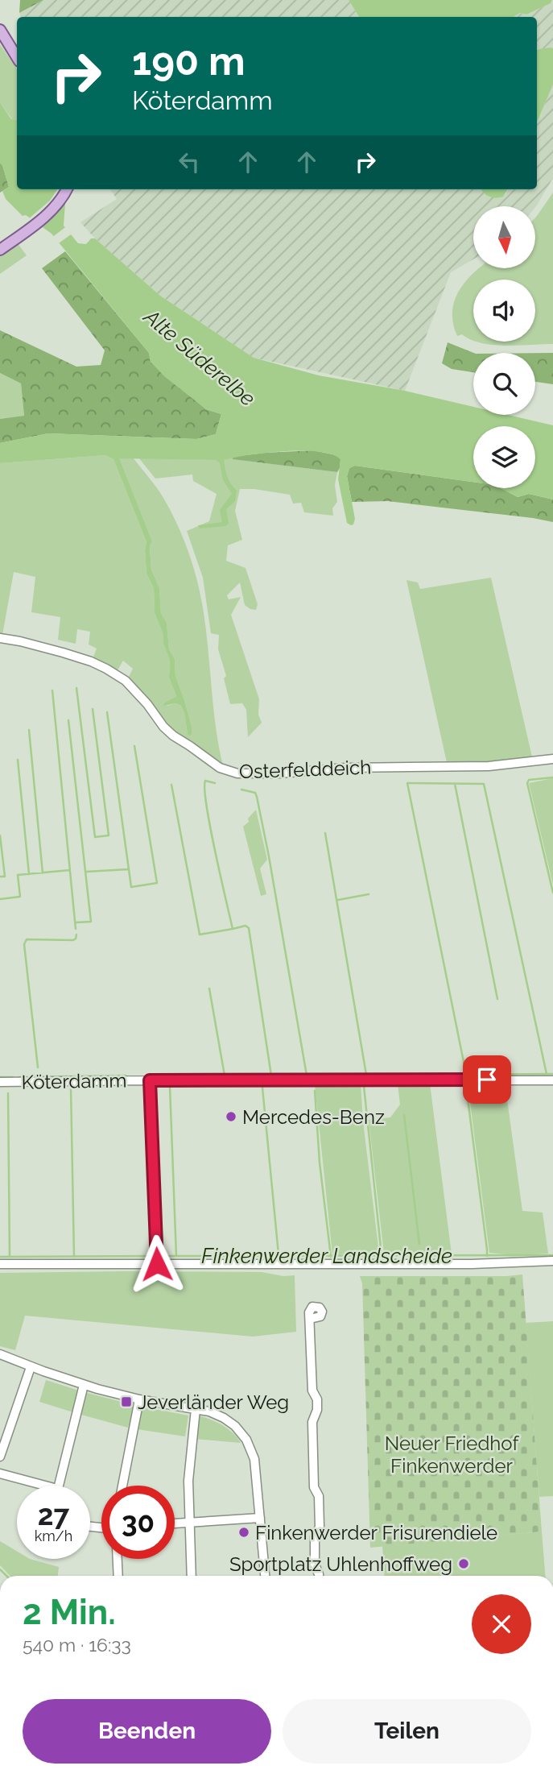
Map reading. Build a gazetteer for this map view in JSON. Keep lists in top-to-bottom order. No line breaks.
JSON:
{"streets":{"street":["Osterfelddeich","Köterdamm"]},"water":["Alte Süderelbe","Finkenwerder Landscheide"],"parks":["Neuer Friedhof Finkenwerder"],"places":{"other":["Mercedes-Benz","Finkenwerder Frisurendiele","Sportplatz Uhlenhoffweg"],"transit":["Jeverländer Weg"]},"north":"bottom","page":{"turn":["190 m","Köterdamm"],"speed":"27 km/h","limit":"30","heading":["2 Min.","540 m · 16:33"],"buttons":["Beenden","Teilen"]}}
